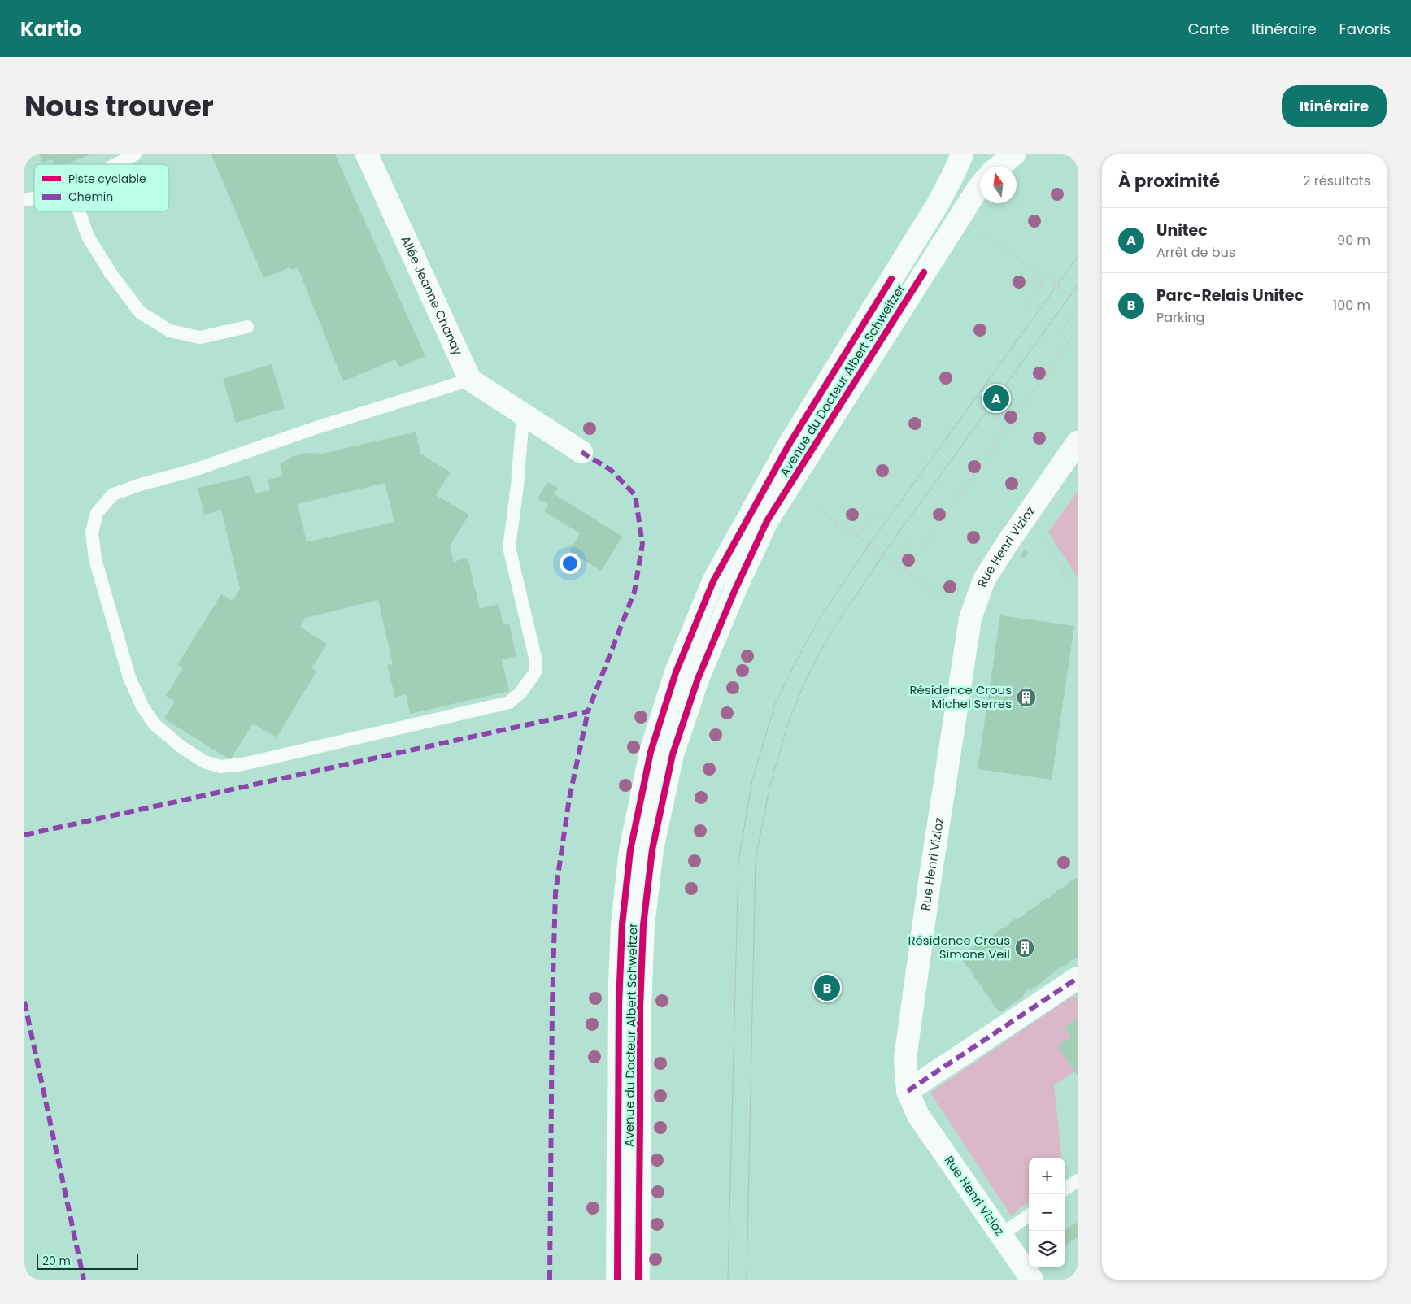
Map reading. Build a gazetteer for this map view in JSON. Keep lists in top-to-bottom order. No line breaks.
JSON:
{"streets":{"main road":["Allée Jeanne Chanay","Avenue du Docteur Albert Schweitzer","Rue Henri Vizioz"]},"places":{"building":["Résidence Crous Michel Serres","Résidence Crous Simone Veil"]},"legend":["Piste cyclable","Chemin"],"scale_bar":"20 m","north":"top","page":{"header":"Kartio","nav":["Carte","Itinéraire","Favoris"],"title":"Nous trouver","buttons":"Itinéraire","heading":["À proximité","2 résultats"],"list":[{"mark":"A","name":"Unitec","note":"Arrêt de bus","value":"90 m"},{"mark":"B","name":"Parc-Relais Unitec","note":"Parking","value":"100 m"}],"pins":["A","B"],"map_buttons":["+","−"],"scale":"20 m"}}
